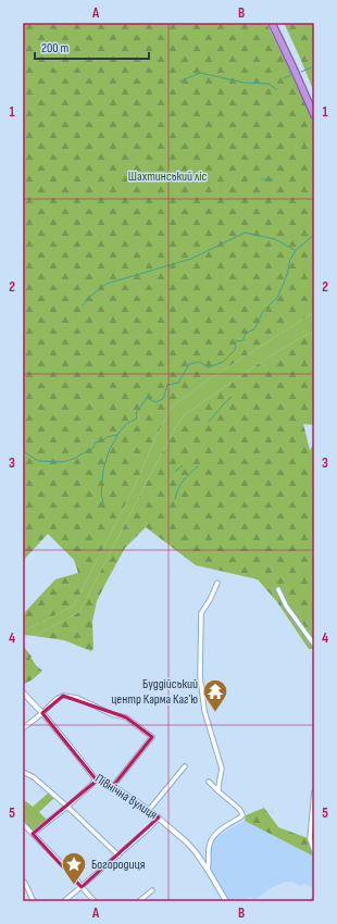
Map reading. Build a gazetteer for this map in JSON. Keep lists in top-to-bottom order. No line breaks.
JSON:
{"streets":{"street":["Північна вулиця"]},"parks":["Шахтинський ліс"],"places":{"temple":["Буддійський центр Карма Кагʼю"],"place":["Богородиця"]},"scale_bar":"200 m","grid":{"columns":["A","B"],"rows":["1","2","3","4","5"]}}
